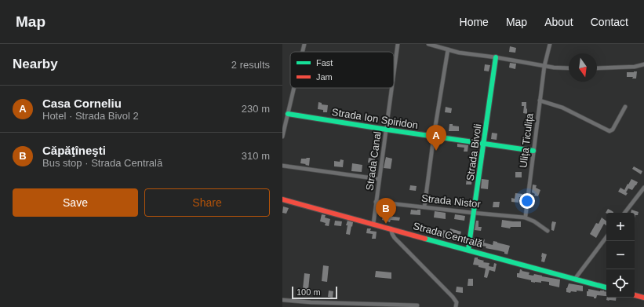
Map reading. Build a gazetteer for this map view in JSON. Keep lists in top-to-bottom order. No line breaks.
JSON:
{"streets":{"street":["Strada Ion Spiridon","Ulița Ticulița","Strada Bivoli","Strada Canal","Strada Nistor","Strada Centrală"]},"crossings":[["Strada Ion Spiridon","Ulița Ticulița"],["Strada Ion Spiridon","Strada Bivoli"],["Strada Ion Spiridon","Strada Canal"],["Ulița Ticulița","Strada Nistor"],["Strada Bivoli","Strada Nistor"],["Strada Bivoli","Strada Centrală"],["Strada Canal","Strada Nistor"],["Strada Canal","Strada Centrală"]],"legend":["Fast","Jam"],"scale_bar":"100 m","north":"bottom","page":{"header":"Map","nav":["Home","Map","About","Contact"],"heading":["Nearby","2 results"],"list":[{"mark":"A","name":"Casa Corneliu","note":"Hotel · Strada Bivol 2","value":"230 m"},{"mark":"B","name":"Căpăţîneşti","note":"Bus stop · Strada Centrală","value":"310 m"}],"pins":["A","B"],"buttons":["Save","Share"],"map_buttons":["+","−"],"scale":"100 m"}}
